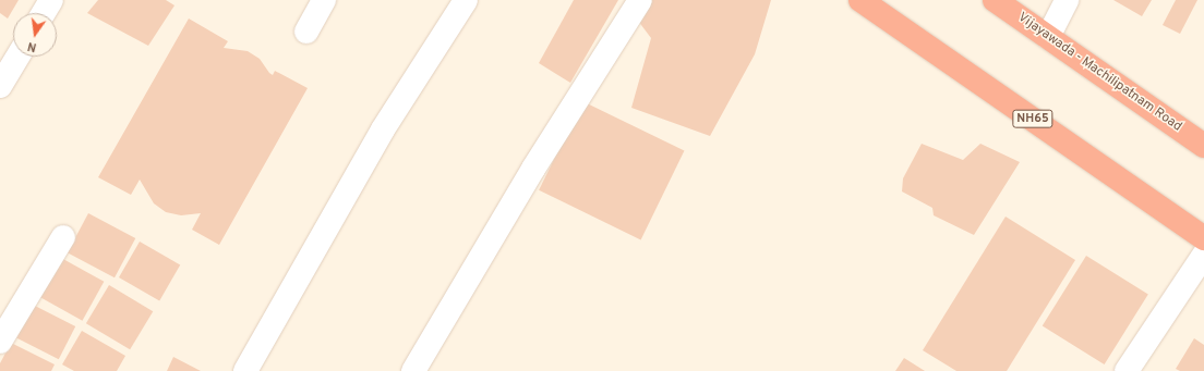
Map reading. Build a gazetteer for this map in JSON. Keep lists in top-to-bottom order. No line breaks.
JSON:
{"streets":{"highway":["Vijayawada - Machilipatnam Road","NH65"]},"north":"bottom"}
